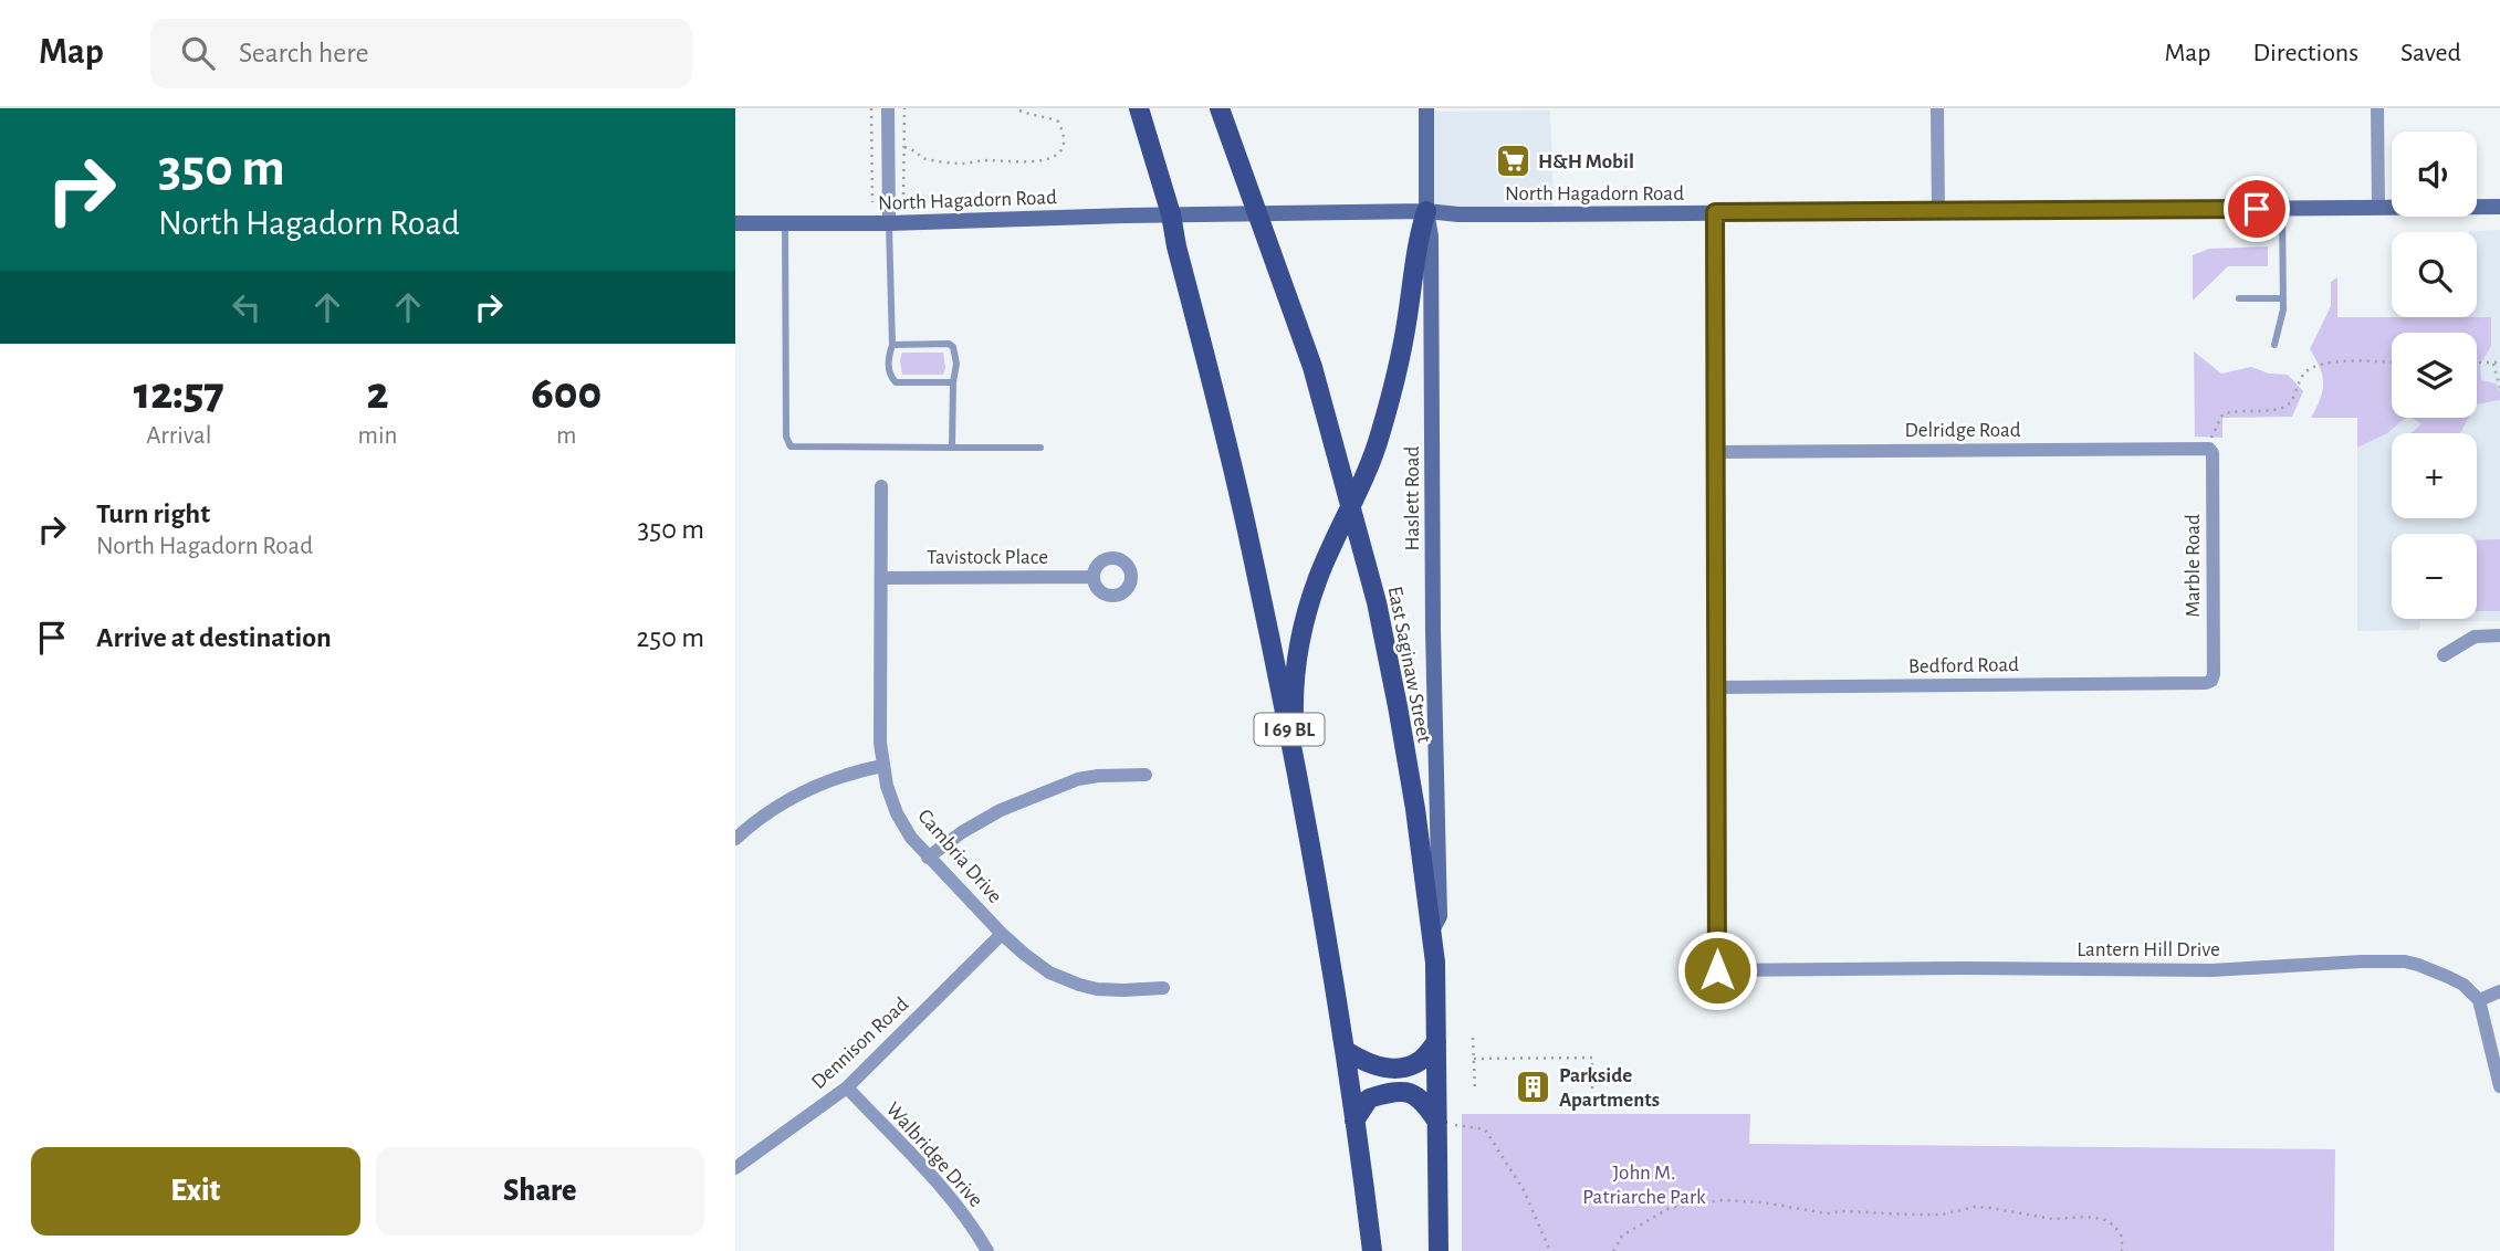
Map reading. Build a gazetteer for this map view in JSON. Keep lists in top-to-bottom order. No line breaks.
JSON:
{"streets":{"main road":["East Saginaw Street","I 69 BL"],"street":["North Hagadorn Road","Delridge Road","Haslett Road","Tavistock Place","Marble Road","Bedford Road","Cambria Drive","Lantern Hill Drive","Dennison Road","Walbridge Drive"]},"crossings":[["North Hagadorn Road","Haslett Road"],["North Hagadorn Road","East Saginaw Street"],["North Hagadorn Road","I 69 BL"],["Delridge Road","Marble Road"],["Haslett Road","East Saginaw Street"],["Tavistock Place","Cambria Drive"],["Marble Road","Bedford Road"],["Bedford Road","Lantern Hill Drive"],["Cambria Drive","Dennison Road"],["Dennison Road","Walbridge Drive"]],"parks":["John M. Patriarche Park"],"places":{"supermarket":["H&H Mobil"],"building":["Parkside Apartments"]},"page":{"header":"Map","search":"Search here","nav":["Map","Directions","Saved"],"turn":["350 m","North Hagadorn Road"],"map_buttons":["+","−"],"eta":["12:57","Arrival","2","min","600","m"],"list":[{"name":"Turn right","note":"North Hagadorn Road","value":"350 m"},{"name":"Arrive at destination","value":"250 m"}],"buttons":["Exit","Share"]}}
